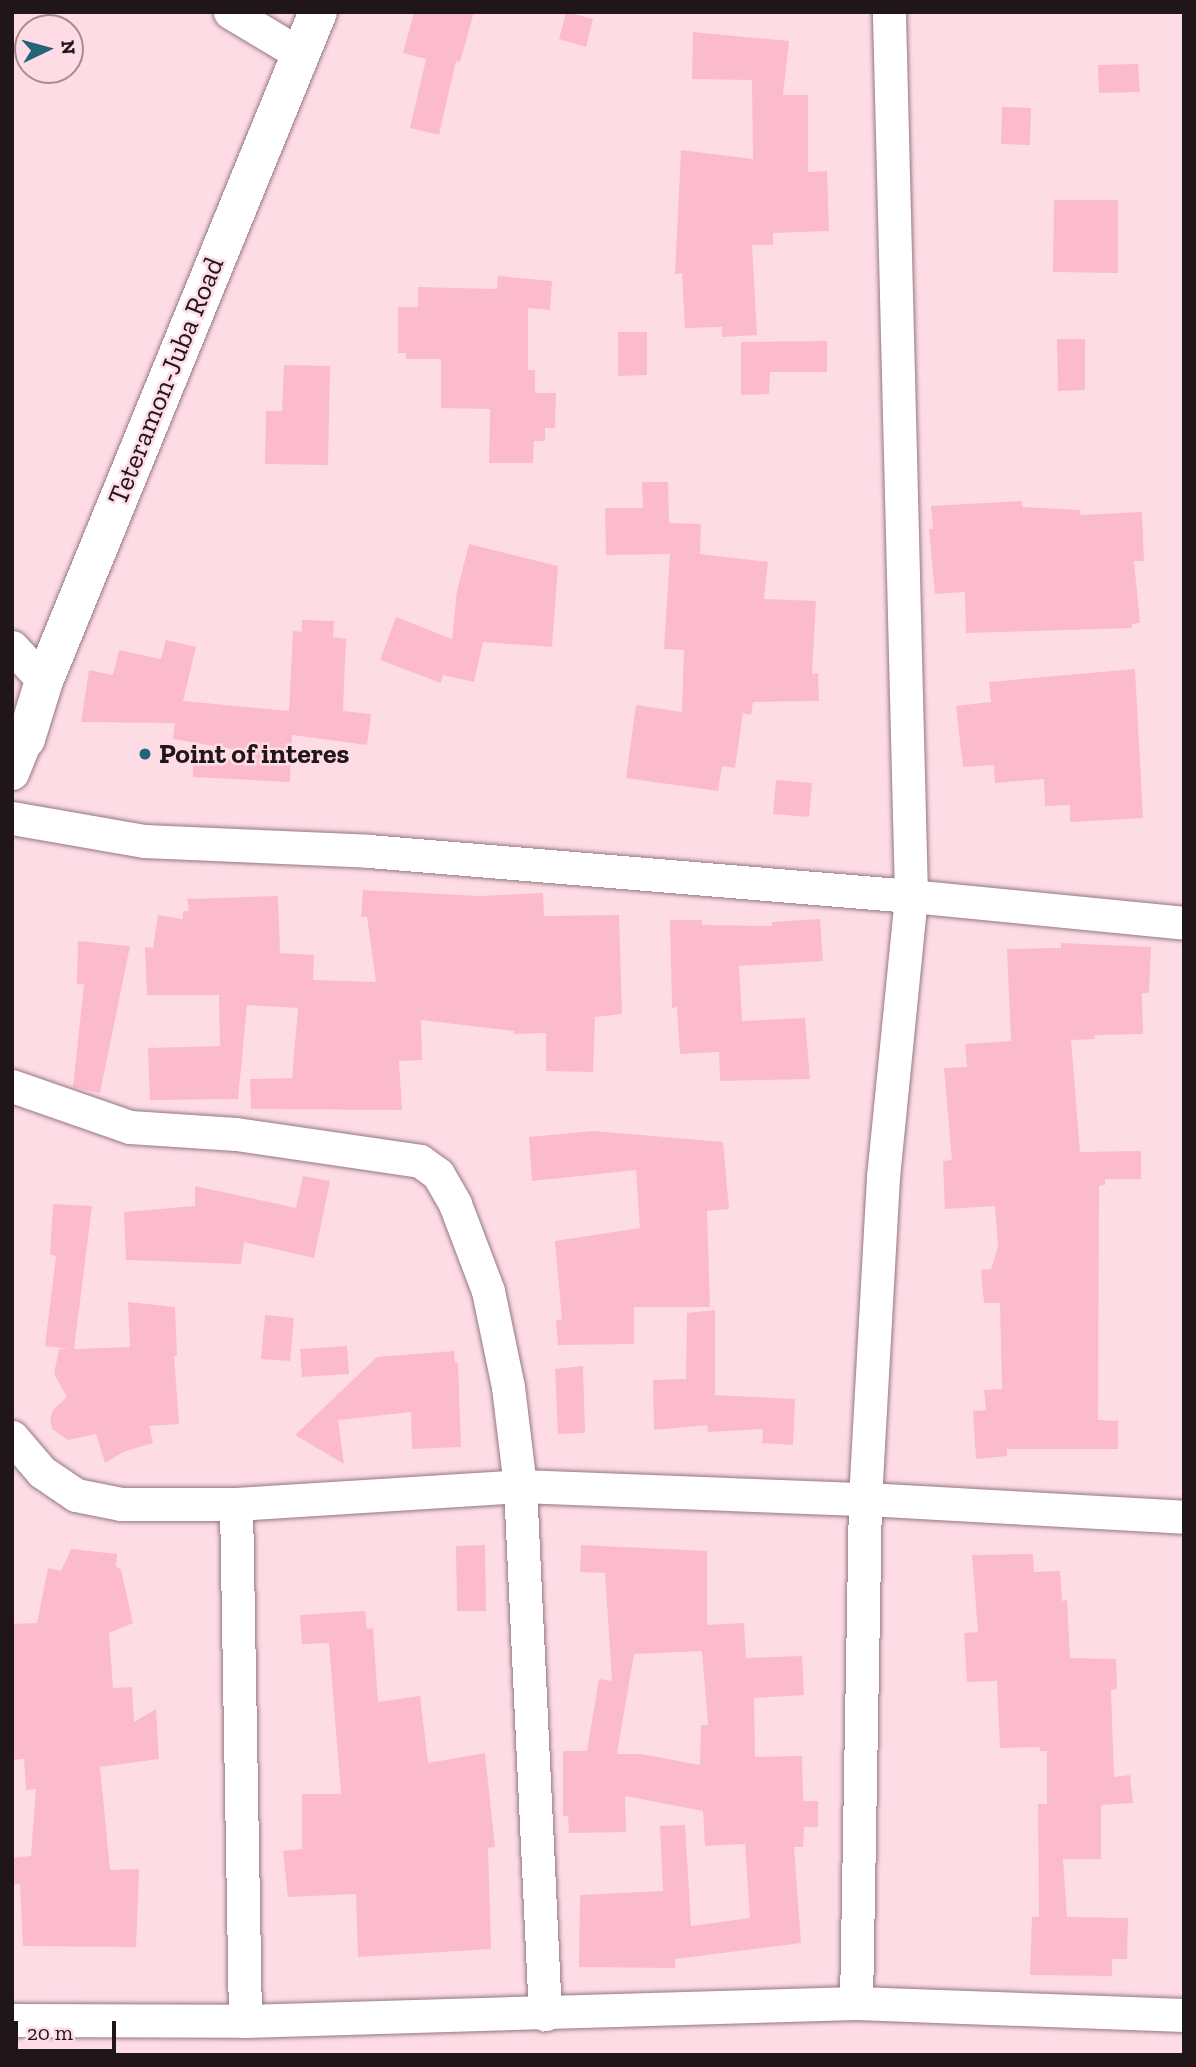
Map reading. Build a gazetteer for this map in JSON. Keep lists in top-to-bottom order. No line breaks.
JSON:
{"streets":{"street":["Teteramon-Juba Road"]},"places":["Point of interes"],"scale_bar":"20 m","north":"right"}
